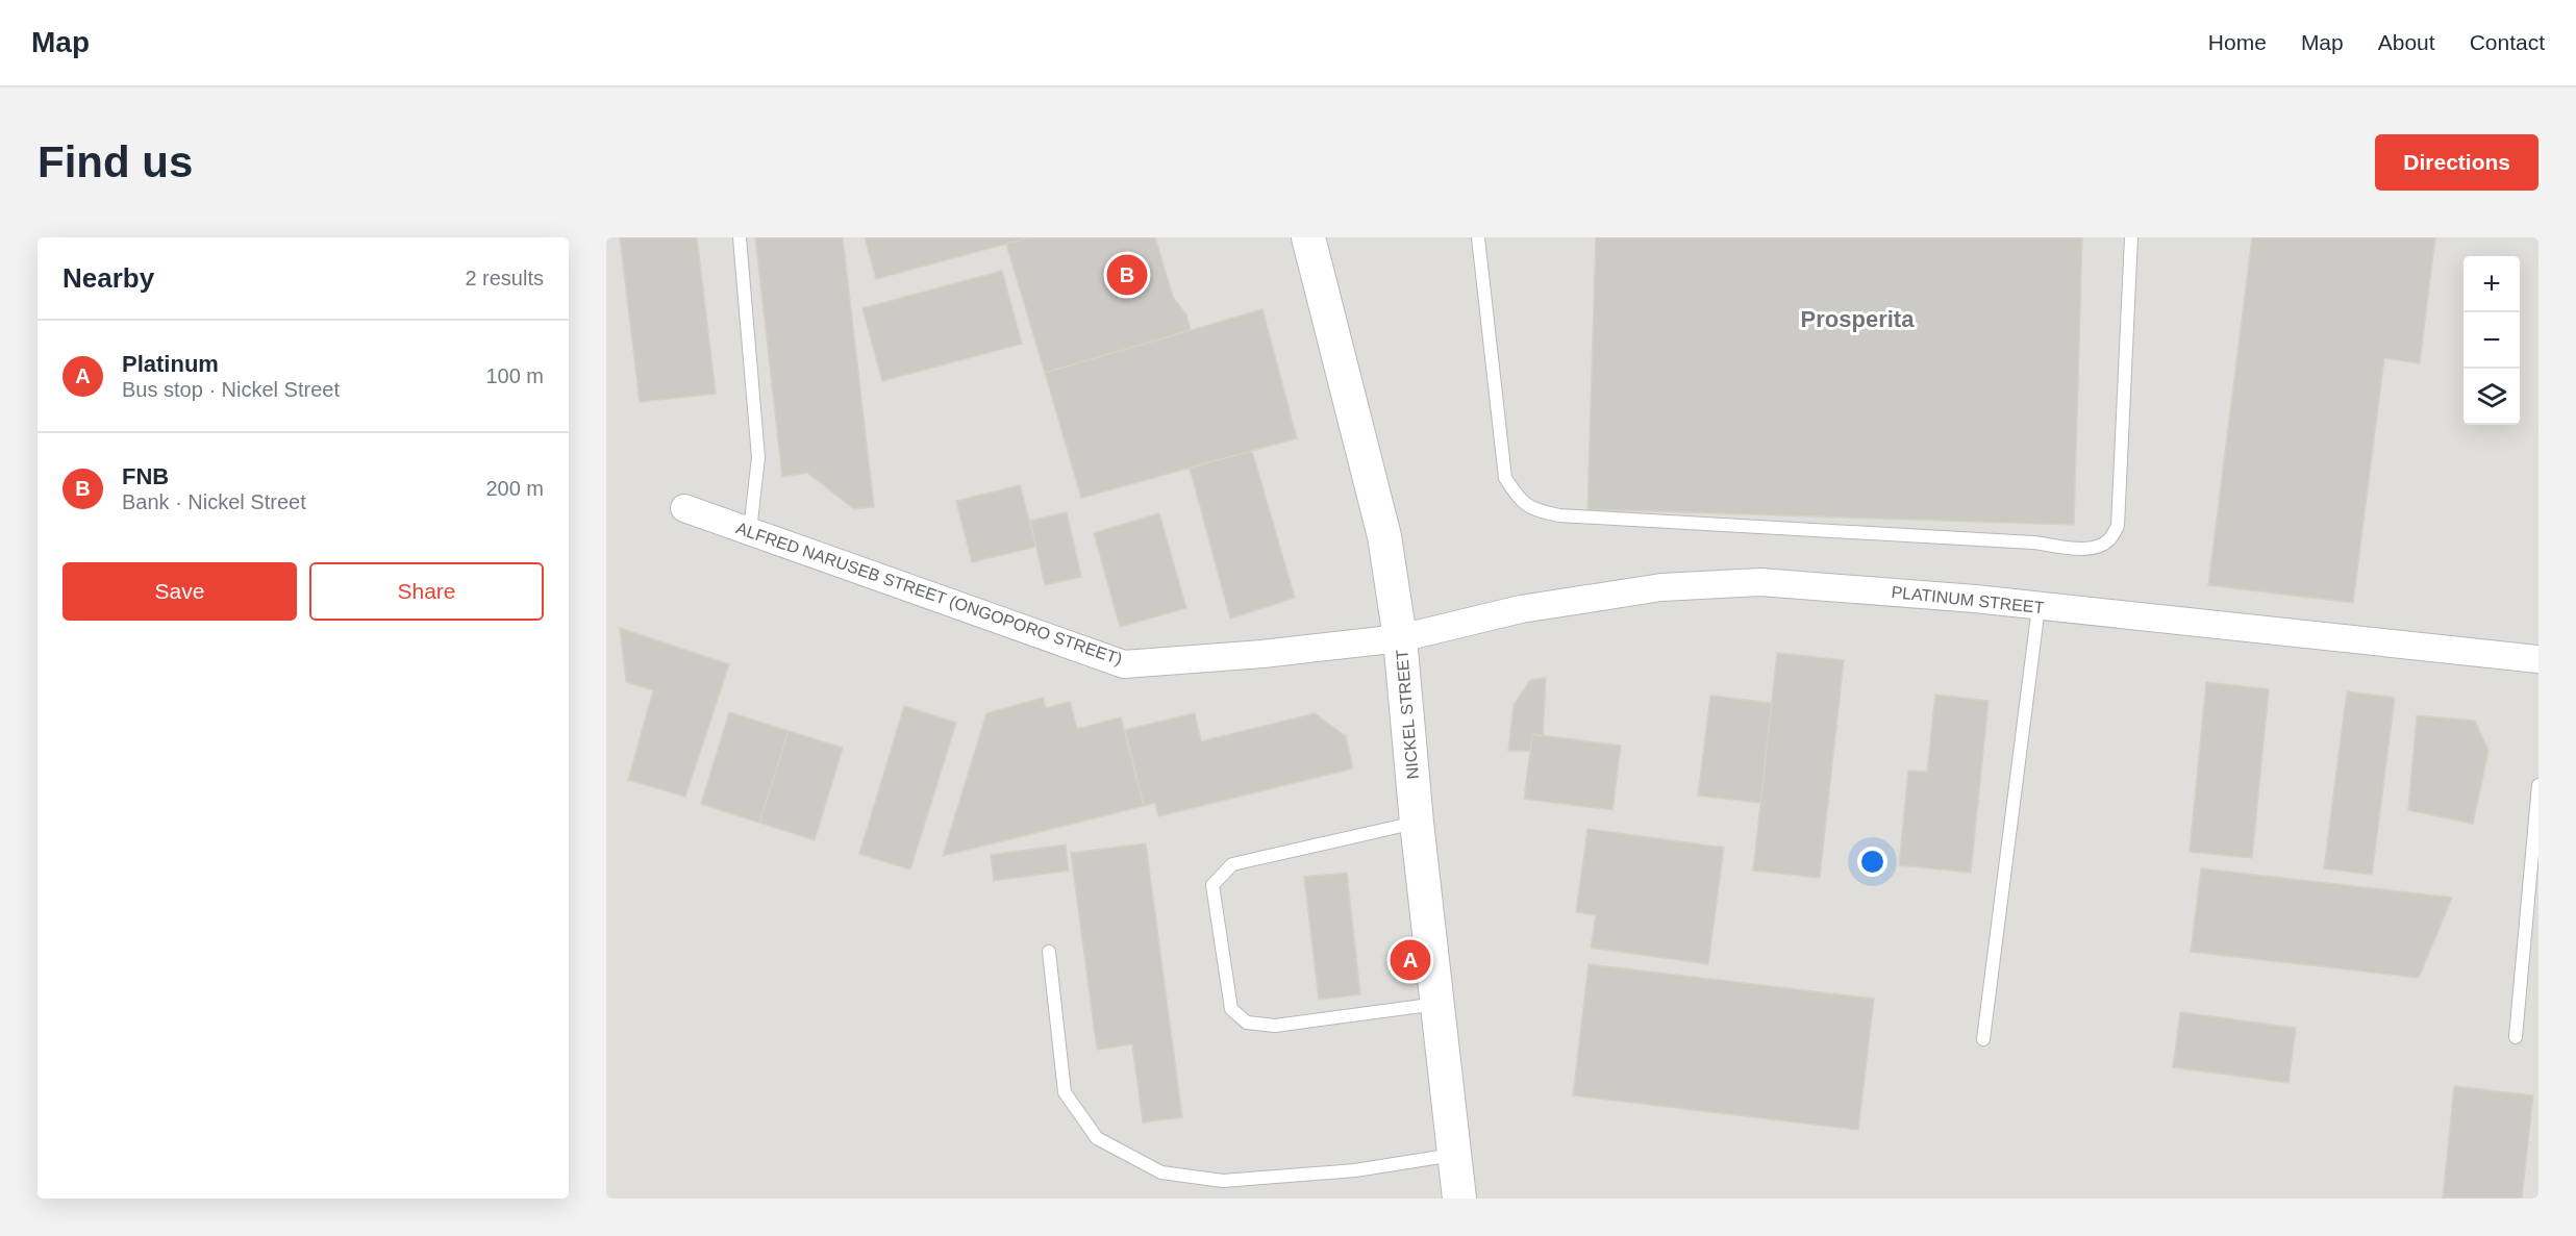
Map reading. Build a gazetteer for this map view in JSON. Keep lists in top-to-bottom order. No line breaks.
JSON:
{"streets":{"street":["ALFRED NARUSEB STREET (ONGOPORO STREET)","PLATINUM STREET","NICKEL STREET"]},"crossings":[["ALFRED NARUSEB STREET (ONGOPORO STREET)","PLATINUM STREET"],["ALFRED NARUSEB STREET (ONGOPORO STREET)","NICKEL STREET"],["PLATINUM STREET","NICKEL STREET"]],"districts":["Prosperita"],"page":{"header":"Map","nav":["Home","Map","About","Contact"],"buttons":["Directions",["Save","Share"]],"title":"Find us","heading":["Nearby","2 results"],"pins":["B","A"],"map_buttons":["+","−"],"list":[{"mark":"A","name":"Platinum","note":"Bus stop · Nickel Street","value":"100 m"},{"mark":"B","name":"FNB","note":"Bank · Nickel Street","value":"200 m"}]}}
